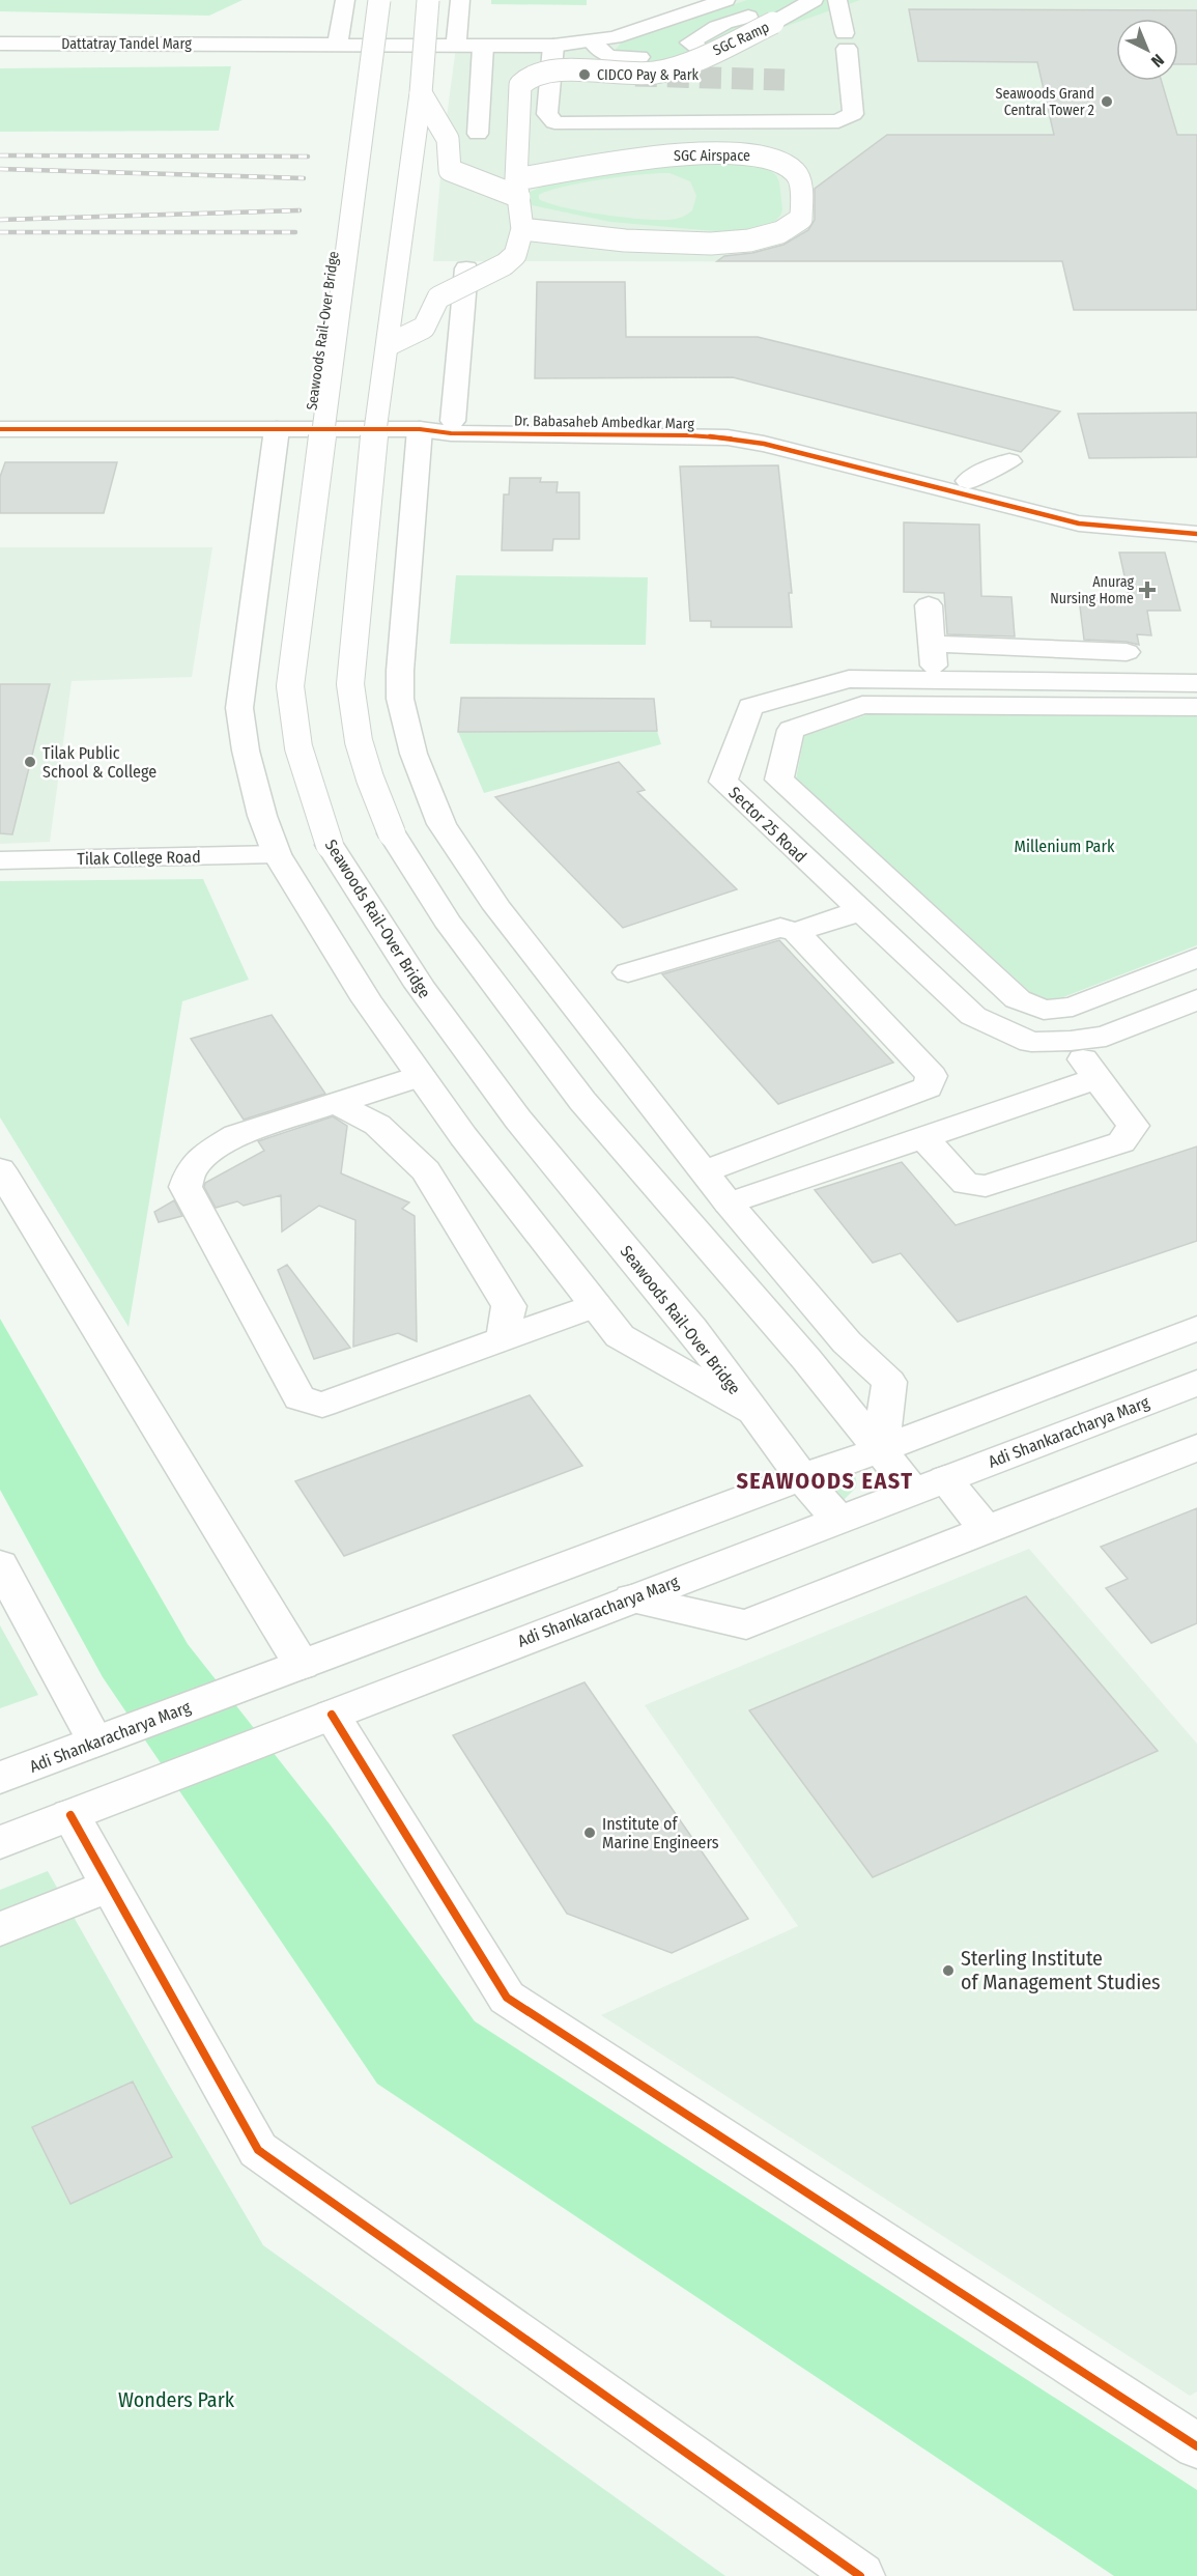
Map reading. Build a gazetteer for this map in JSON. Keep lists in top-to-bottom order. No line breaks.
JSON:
{"streets":{"main road":["SGC Ramp","Dattatray Tandel Marg","SGC Airspace","Seawoods Rail-Over Bridge","Dr. Babasaheb Ambedkar Marg","Sector 25 Road","Tilak College Road","Adi Shankaracharya Marg"]},"crossings":[["SGC Ramp","SGC Airspace"],["Seawoods Rail-Over Bridge","Adi Shankaracharya Marg"]],"districts":["SEAWOODS EAST"],"parks":["Millenium Park","Wonders Park"],"places":{"other":["CIDCO Pay & Park","Seawoods Grand Central Tower 2","Tilak Public School & College","Institute of Marine Engineers","Sterling Institute of Management Studies"],"health":["Anurag Nursing Home"]},"north":"bottom right"}
